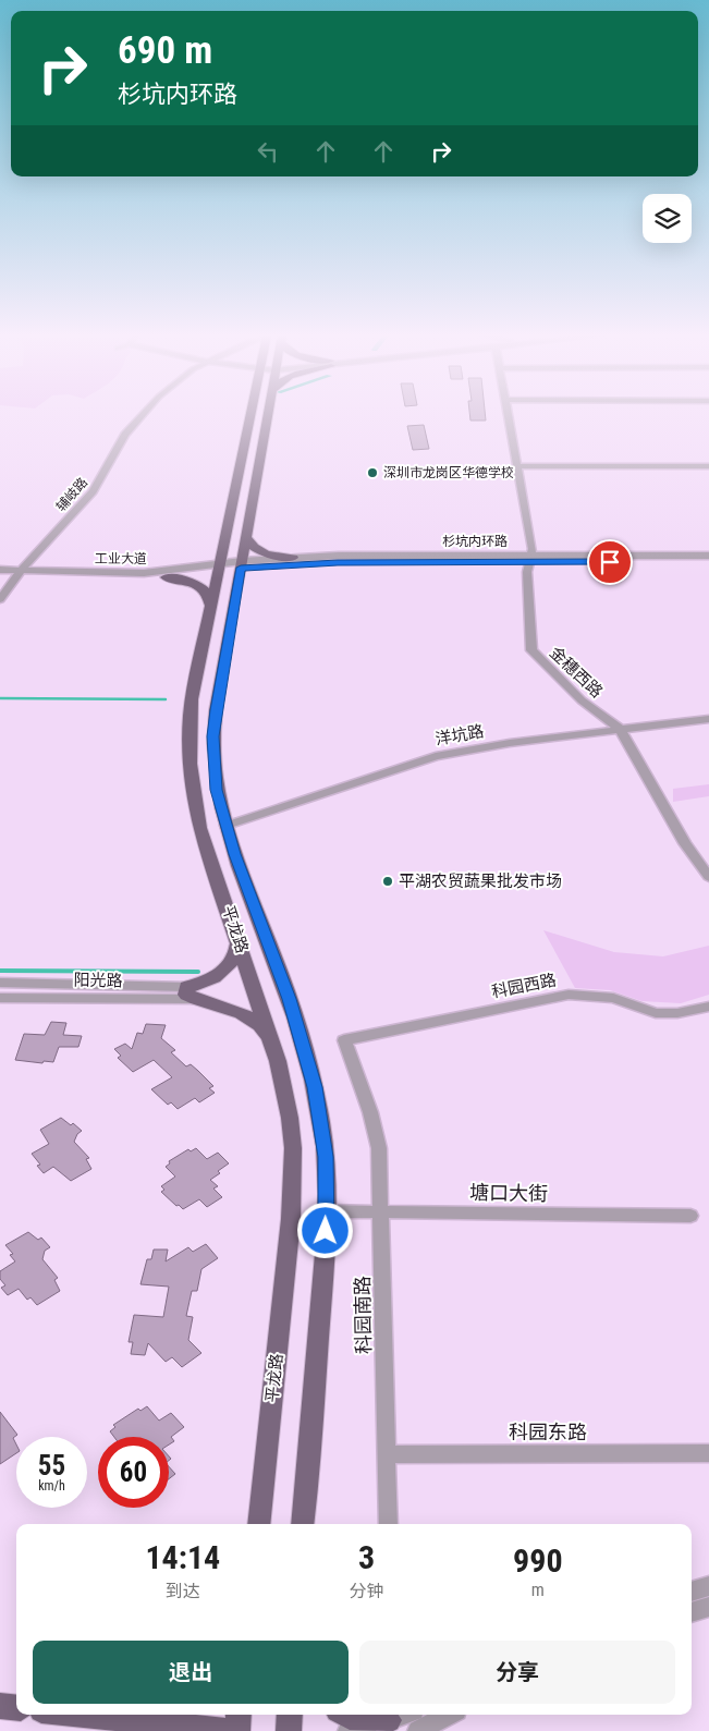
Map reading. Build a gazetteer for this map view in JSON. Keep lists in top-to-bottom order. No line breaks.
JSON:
{"streets":{"main road":["平龙路"],"street":["辅岐路","杉坑内环路","工业大道","金穗西路","洋坑路","阳光路","科园西路","塘口大街","科园南路","科园东路"]},"crossings":[["辅岐路","工业大道"],["杉坑内环路","工业大道"],["杉坑内环路","金穗西路"],["杉坑内环路","平龙路"],["工业大道","平龙路"],["金穗西路","洋坑路"],["洋坑路","平龙路"],["平龙路","塘口大街"],["科园西路","科园南路"],["塘口大街","科园南路"],["科园南路","科园东路"]],"places":["深圳市龙岗区华德学校","平湖农贸蔬果批发市场"],"page":{"turn":["690 m","杉坑内环路"],"speed":"55 km/h","limit":"60","eta":["14:14","到达","3","分钟","990","m"],"buttons":["退出","分享"]}}
